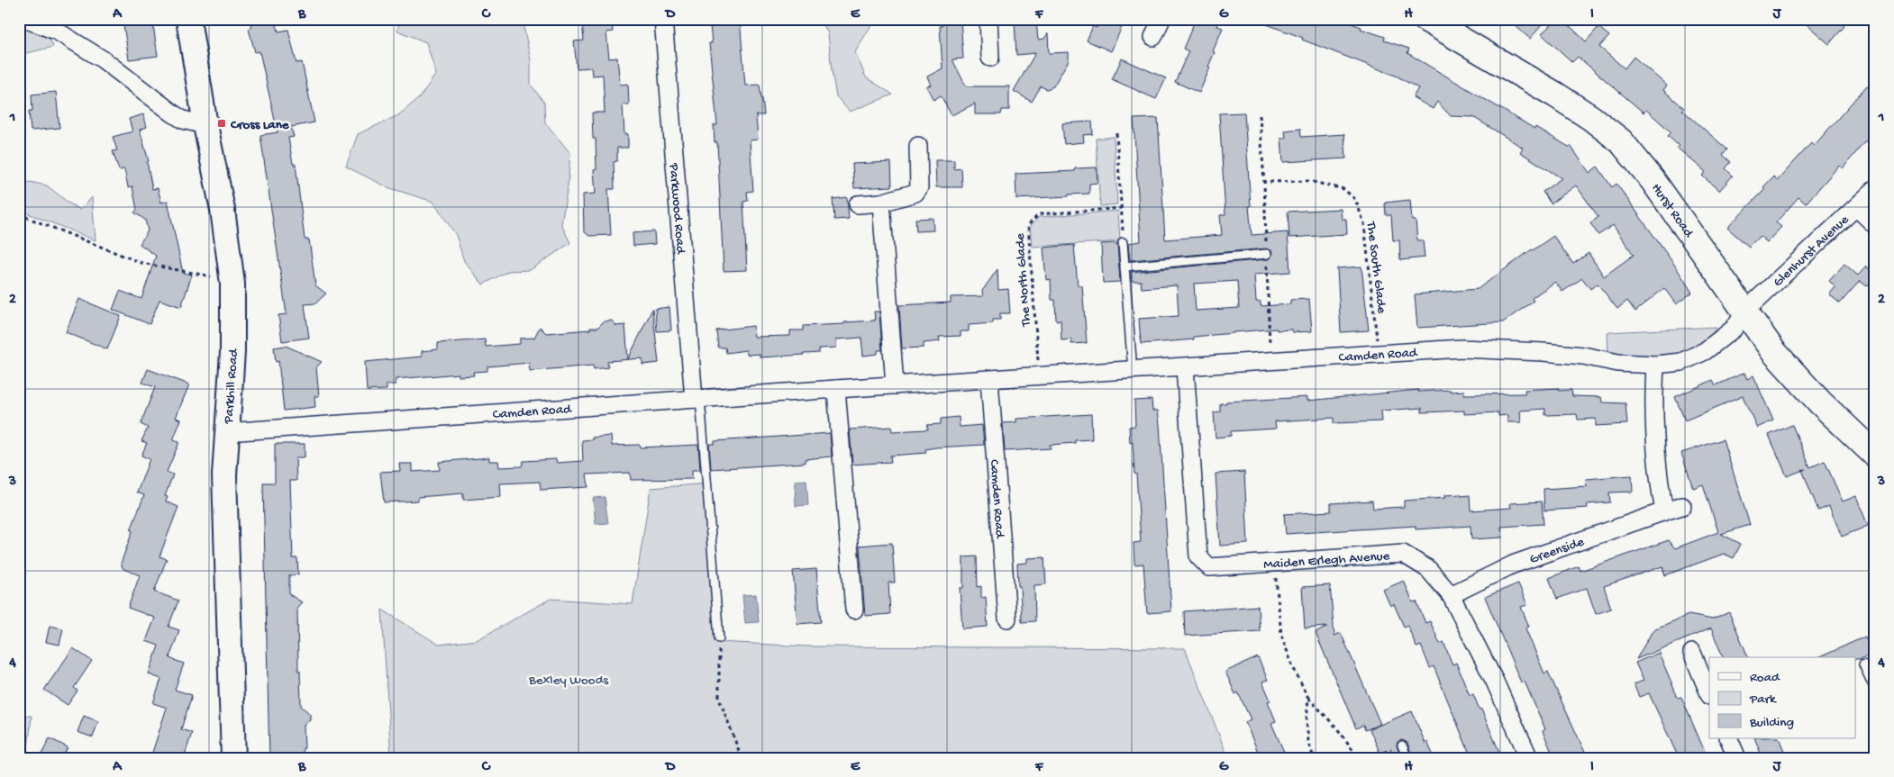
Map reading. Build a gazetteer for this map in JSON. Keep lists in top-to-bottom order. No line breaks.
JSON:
{"streets":{"main road":["Hurst Road","Parkhill Road"],"street":["Parkwood Road","Glenhurst Avenue","Camden Road","Greenside","Maiden Erlegh Avenue"],"path":["The South Glade","The North Glade"]},"crossings":[["Parkwood Road","Camden Road"],["Hurst Road","Glenhurst Avenue"],["Hurst Road","Camden Road"],["Glenhurst Avenue","Camden Road"],["The South Glade","Camden Road"],["The North Glade","Camden Road"],["Camden Road","Parkhill Road"],["Camden Road","Maiden Erlegh Avenue"],["Greenside","Maiden Erlegh Avenue"]],"parks":["Bexley Woods"],"places":{"transit":["Cross Lane"]},"legend":["Road","Park","Building"],"grid":{"columns":["A","B","C","D","E","F","G","H","I","J"],"rows":["1","2","3","4"]}}
